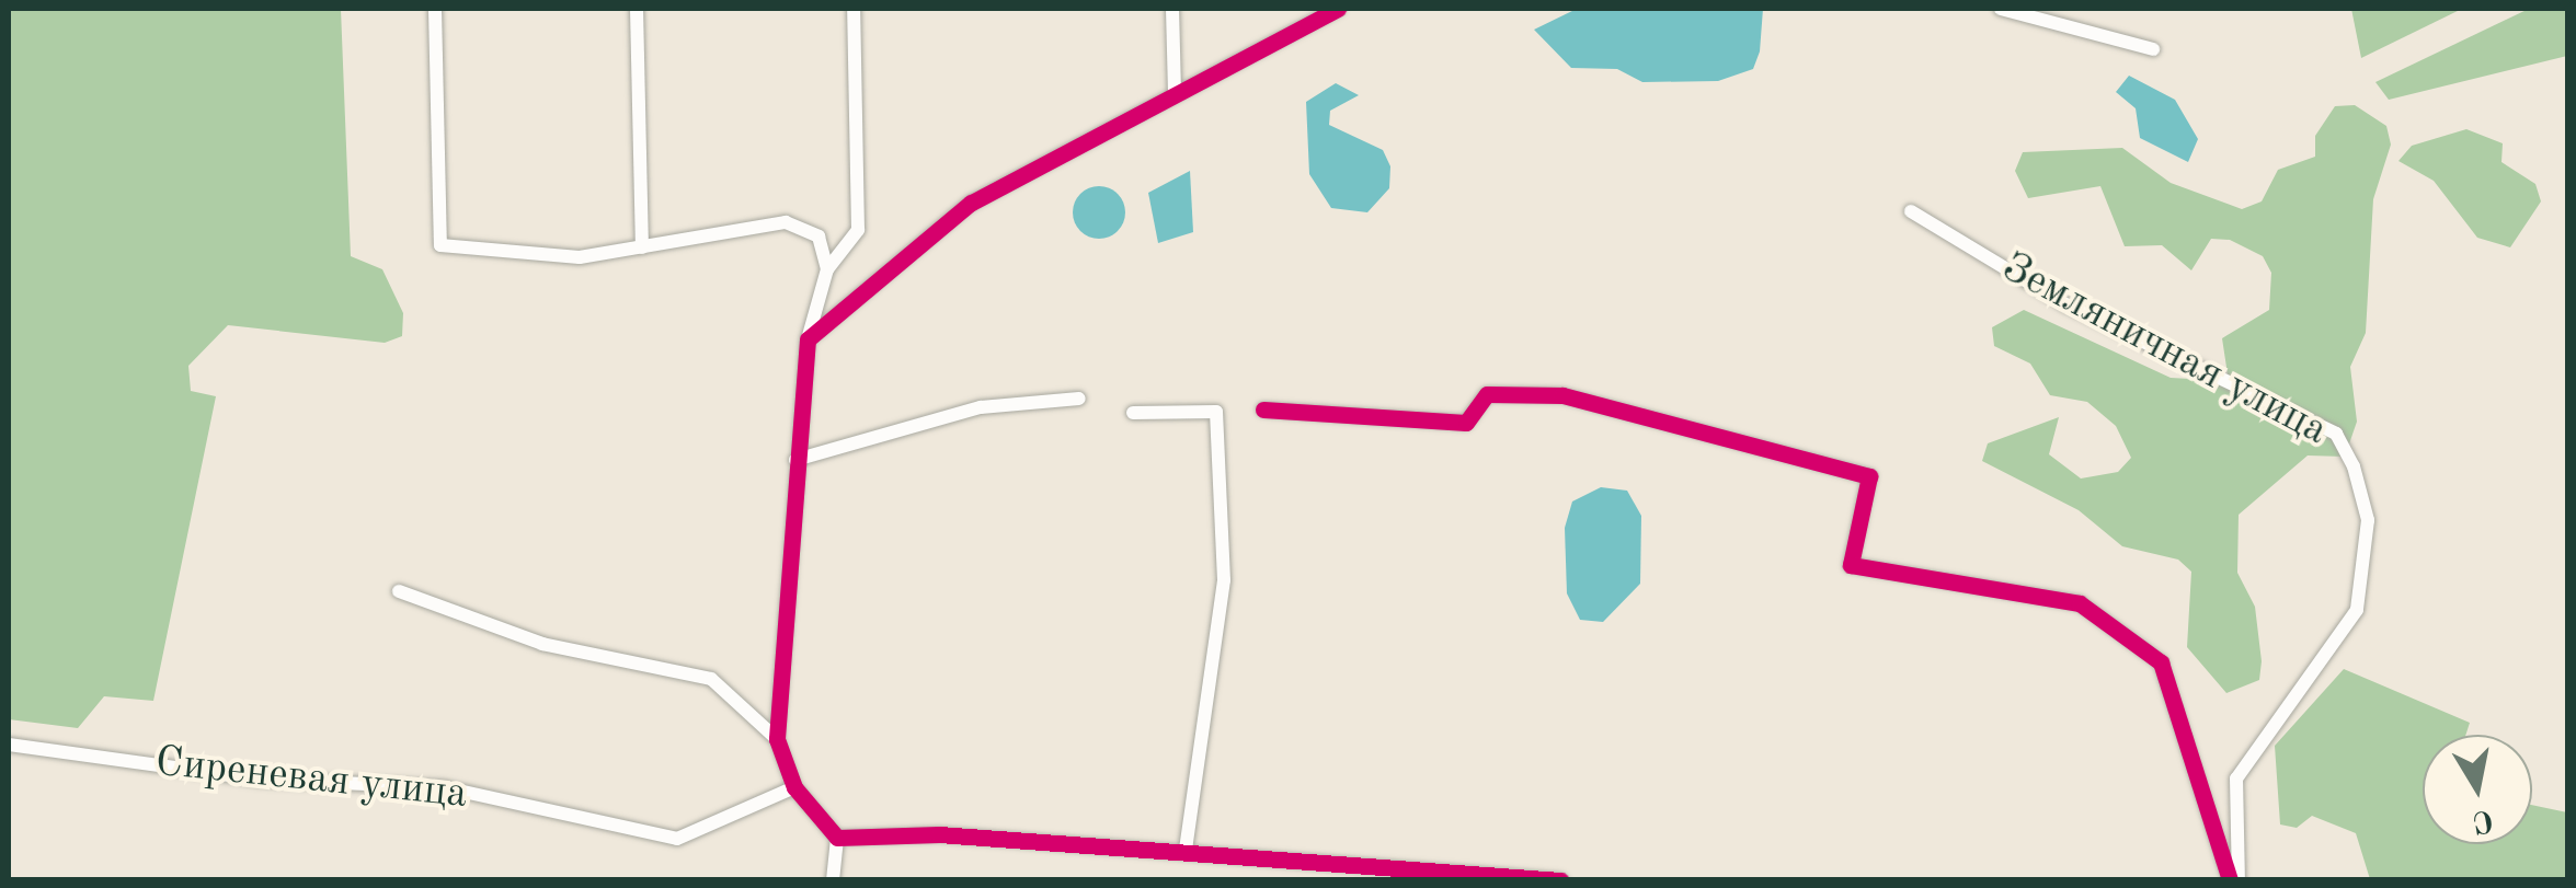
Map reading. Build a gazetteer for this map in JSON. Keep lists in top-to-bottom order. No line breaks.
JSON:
{"streets":{"street":["Земляничная улица","Сиреневая улица"]},"north":"bottom"}
